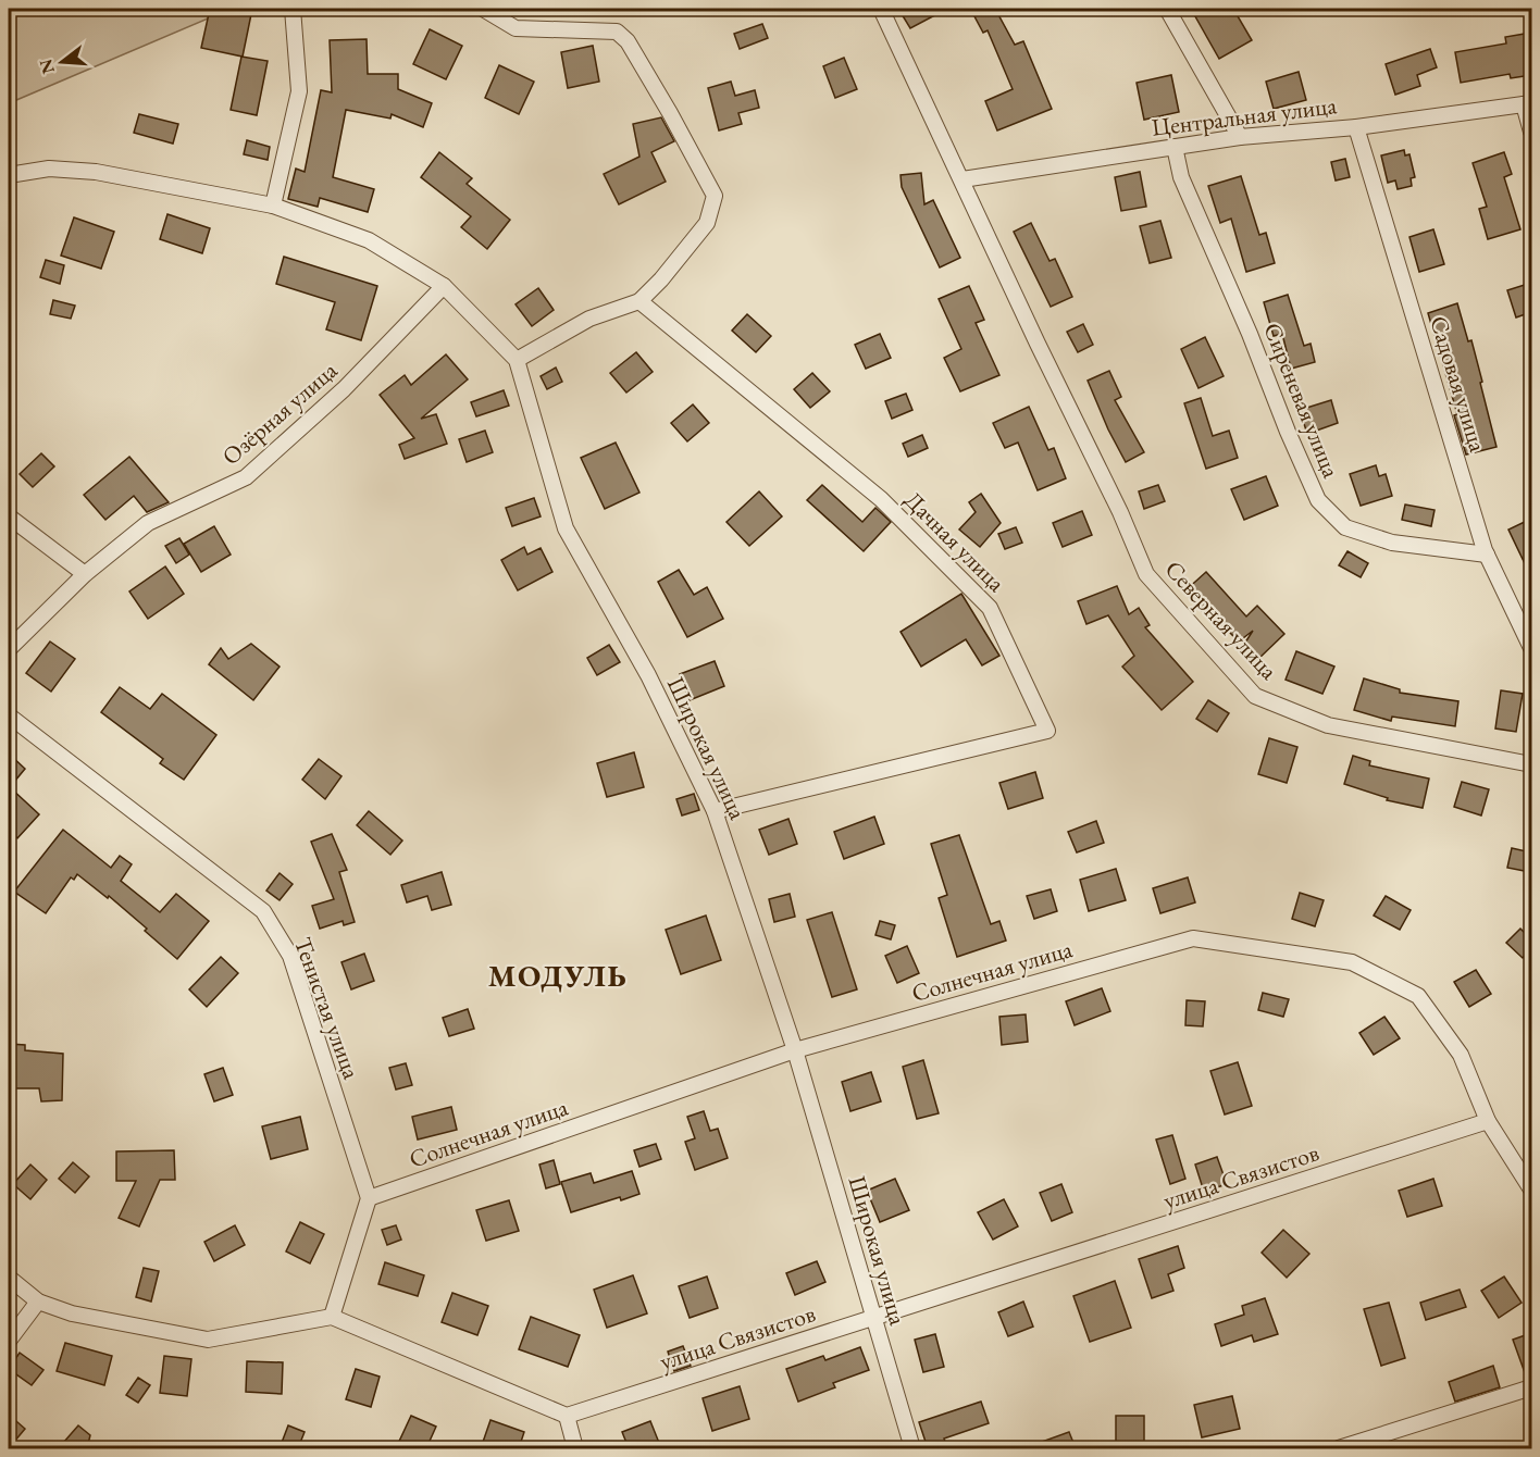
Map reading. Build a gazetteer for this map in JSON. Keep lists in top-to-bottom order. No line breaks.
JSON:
{"streets":{"street":["Центральная улица","Садовая улица","Сиреневая улица","Озёрная улица","Дачная улица","Северная улица","Широкая улица","Солнечная улица","Тенистая улица","улица Связистов"]},"crossings":[["Центральная улица","Садовая улица"],["Центральная улица","Сиреневая улица"],["Центральная улица","Северная улица"],["Садовая улица","Сиреневая улица"],["Озёрная улица","Широкая улица"],["Дачная улица","Широкая улица"],["Широкая улица","Солнечная улица"],["Широкая улица","улица Связистов"],["Солнечная улица","Тенистая улица"],["Солнечная улица","улица Связистов"]],"districts":["МОДУЛЬ"],"north":"left"}
